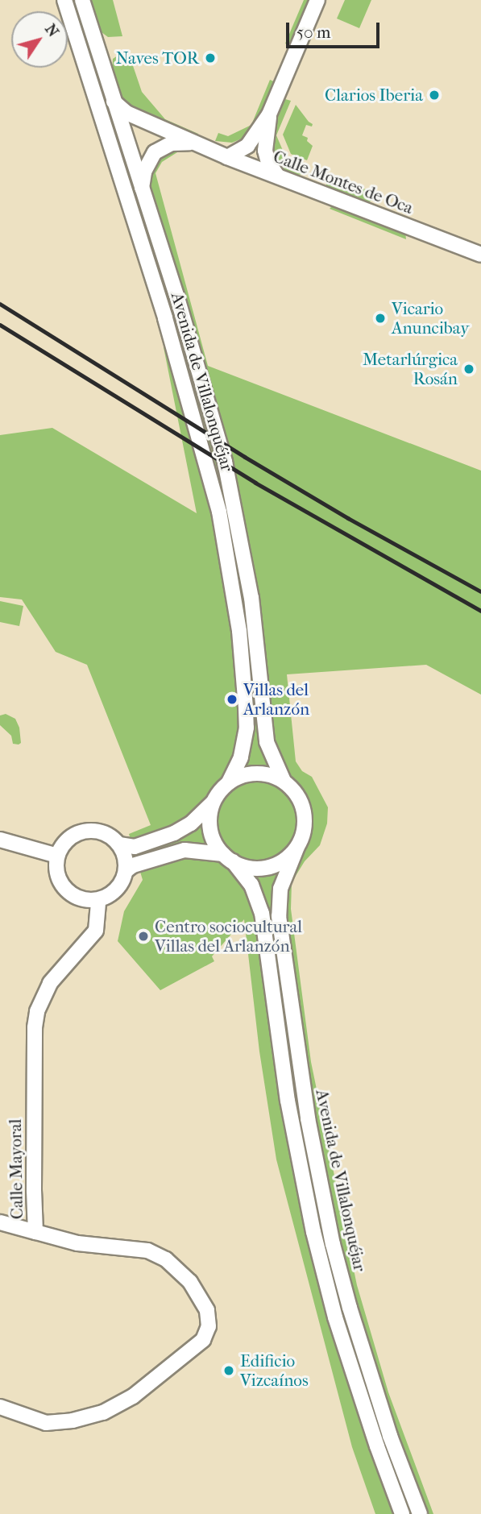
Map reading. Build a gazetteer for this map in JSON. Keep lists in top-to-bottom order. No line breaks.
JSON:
{"streets":{"street":["Calle Montes de Oca","Avenida de Villalonquéjar","Calle Mayoral"]},"crossings":[["Calle Montes de Oca","Avenida de Villalonquéjar"]],"places":["Naves TOR","Clarios Iberia","Vicario Anuncibay","Metarlúrgica Rosán","Villas del Arlanzón","Centro sociocultural Villas del Arlanzón","Edificio Vizcaínos"],"scale_bar":"50 m","north":"top right"}
